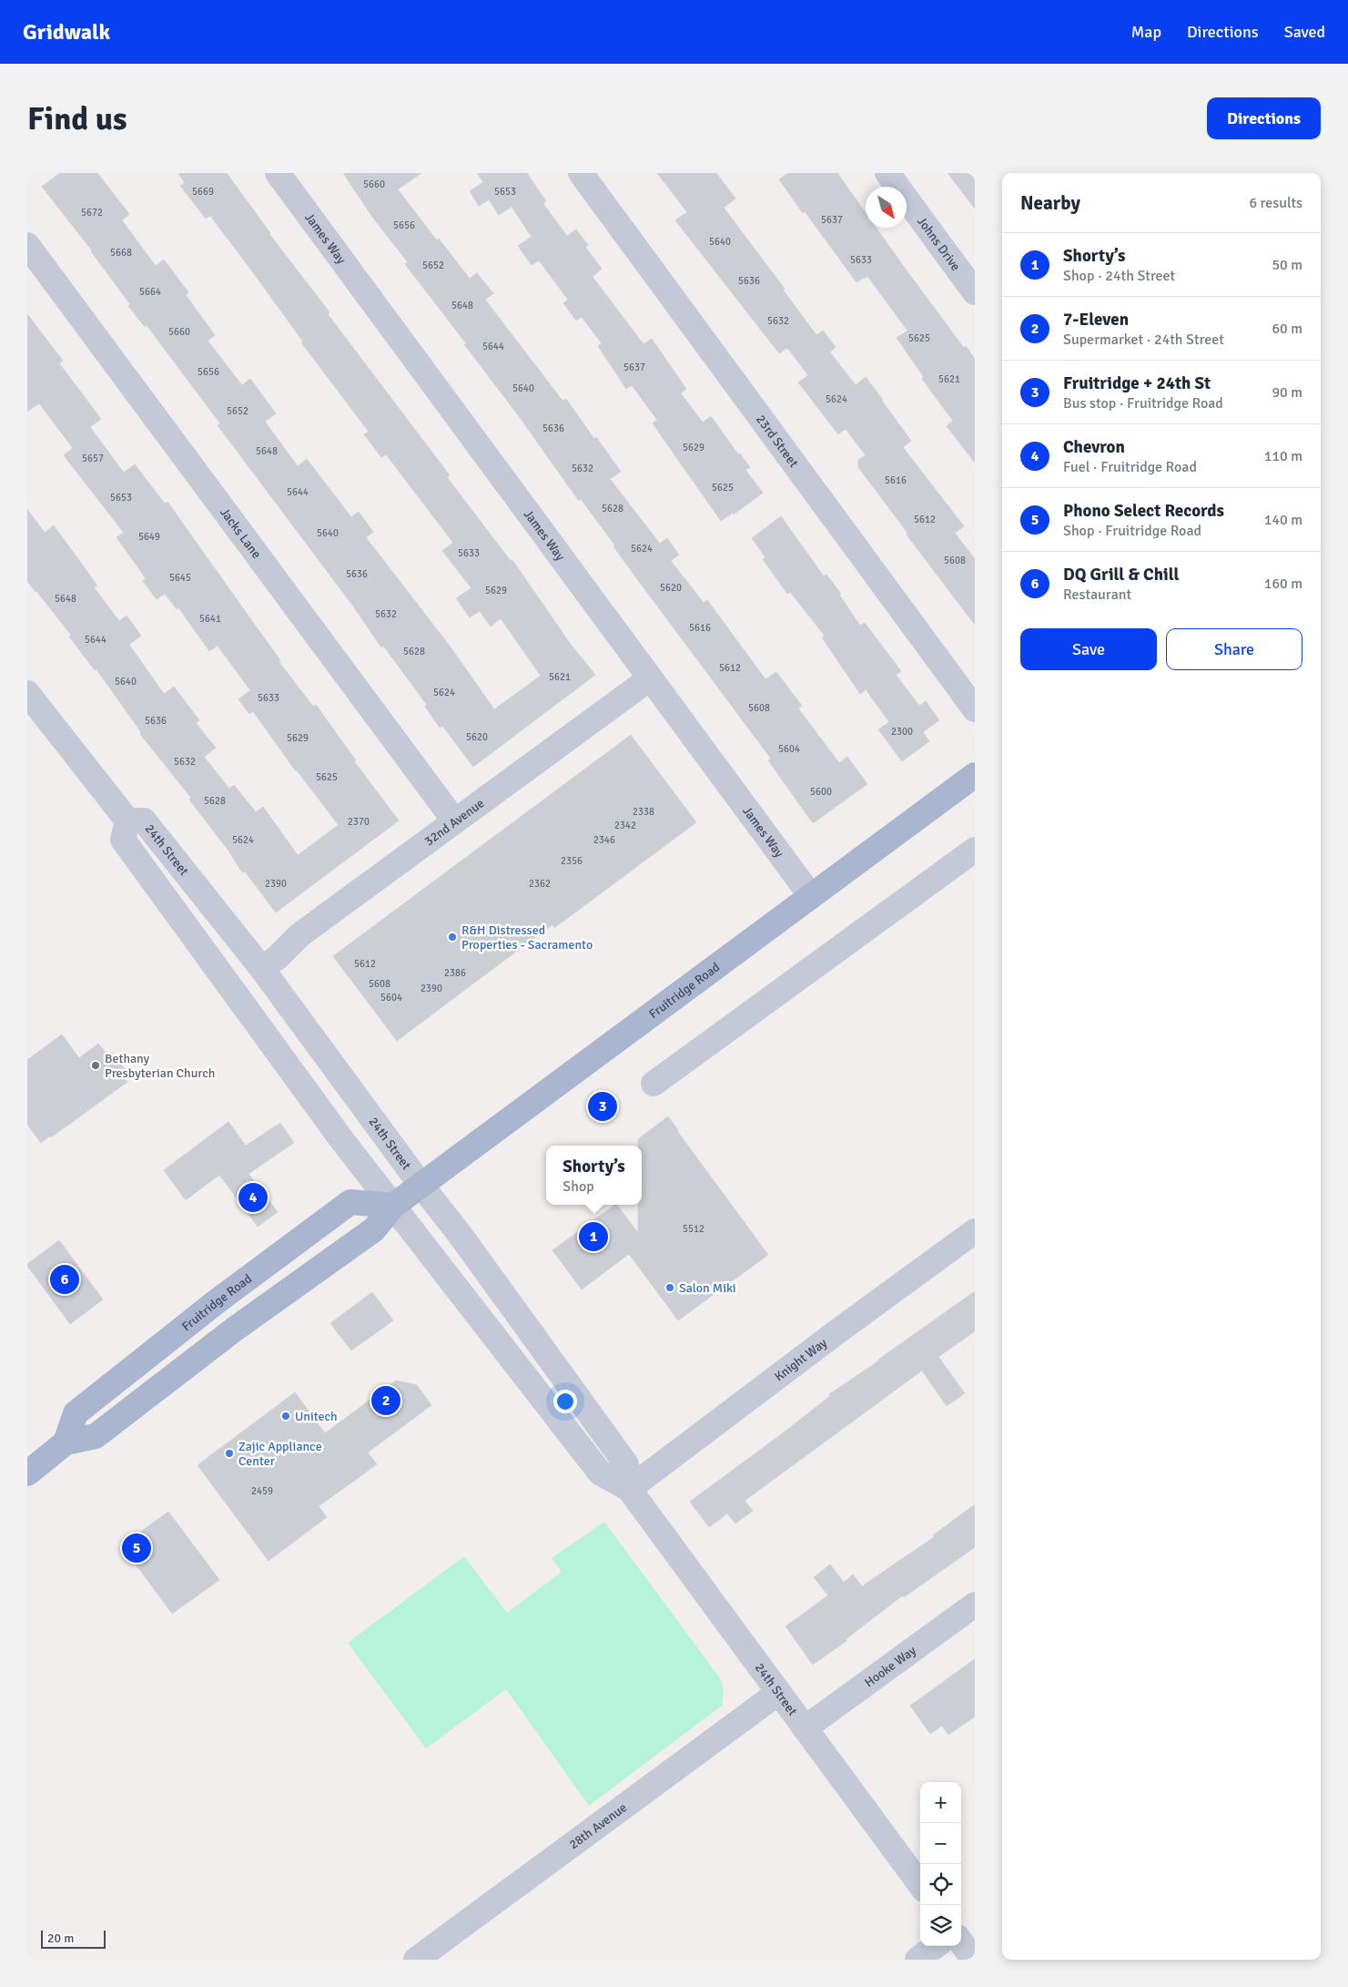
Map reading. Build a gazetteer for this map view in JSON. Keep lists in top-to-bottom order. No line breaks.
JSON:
{"streets":{"main road":["Fruitridge Road"],"street":["James Way","Johns Drive","23rd Street","Jacks Lane","32nd Avenue","24th Street","Knight Way","Hooke Way","28th Avenue"]},"crossings":[["James Way","32nd Avenue"],["James Way","Fruitridge Road"],["Jacks Lane","32nd Avenue"],["32nd Avenue","24th Street"],["24th Street","Fruitridge Road"],["24th Street","Knight Way"],["24th Street","Hooke Way"],["24th Street","28th Avenue"]],"places":["R&H Distressed Properties - Sacramento","Bethany Presbyterian Church","Salon Miki","Unitech","Zajic Appliance Center"],"house_numbers":["5660","5669","5653","5672","5637","5656","5640","5668","5633","5652","5636","5664","5648","5632","5660","5625","5644","5637","5656","5621","5640","5624","5652","5636","5629","5648","5657","5632","5616","5625","5644","5653","5628","5612","5640","5649","5624","5633","5608","5636","5645","5620","5629","5648","5632","5641","5616","5644","5628","5612","5621","5640","5624","5633","5608","5636","2300","5620","5629","5604","5632","5625","5600","5628","2338","2370","2342","5624","2346","2356","2390","2362","5612","2386","5608","2390","5604","5512","2459"],"scale_bar":"20 m","north":"bottom right","page":{"header":"Gridwalk","nav":["Map","Directions","Saved"],"buttons":["Directions",["Save","Share"]],"title":"Find us","heading":["Nearby","6 results"],"list":[{"mark":"1","name":"Shorty’s","note":"Shop · 24th Street","value":"50 m"},{"mark":"2","name":"7-Eleven","note":"Supermarket · 24th Street","value":"60 m"},{"mark":"3","name":"Fruitridge + 24th St","note":"Bus stop · Fruitridge Road","value":"90 m"},{"mark":"4","name":"Chevron","note":"Fuel · Fruitridge Road","value":"110 m"},{"mark":"5","name":"Phono Select Records","note":"Shop · Fruitridge Road","value":"140 m"},{"mark":"6","name":"DQ Grill & Chill","note":"Restaurant","value":"160 m"}],"pins":["3","4","1","6","2","5"],"popup":["Shorty’s","Shop"],"map_buttons":["+","−"],"scale":"20 m"}}
